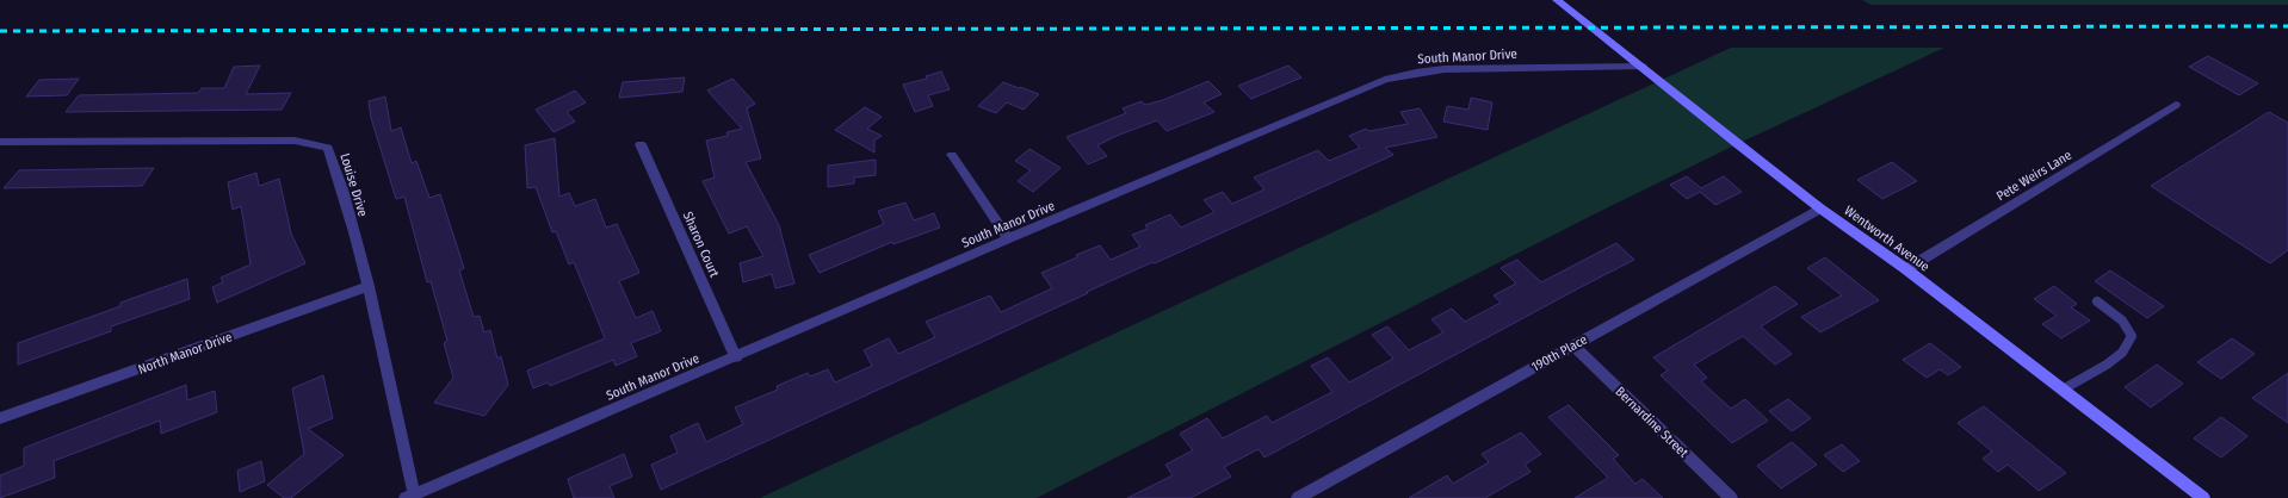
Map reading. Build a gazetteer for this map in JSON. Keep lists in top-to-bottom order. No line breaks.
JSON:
{"streets":{"street":["South Manor Drive","Pete Weirs Lane","Louise Drive","Wentworth Avenue","Sharon Court","North Manor Drive","190th Place","Bernardine Street"]},"crossings":[["South Manor Drive","Louise Drive"],["South Manor Drive","Wentworth Avenue"],["South Manor Drive","Sharon Court"],["Pete Weirs Lane","Wentworth Avenue"],["Louise Drive","North Manor Drive"],["Wentworth Avenue","190th Place"],["190th Place","Bernardine Street"]]}
